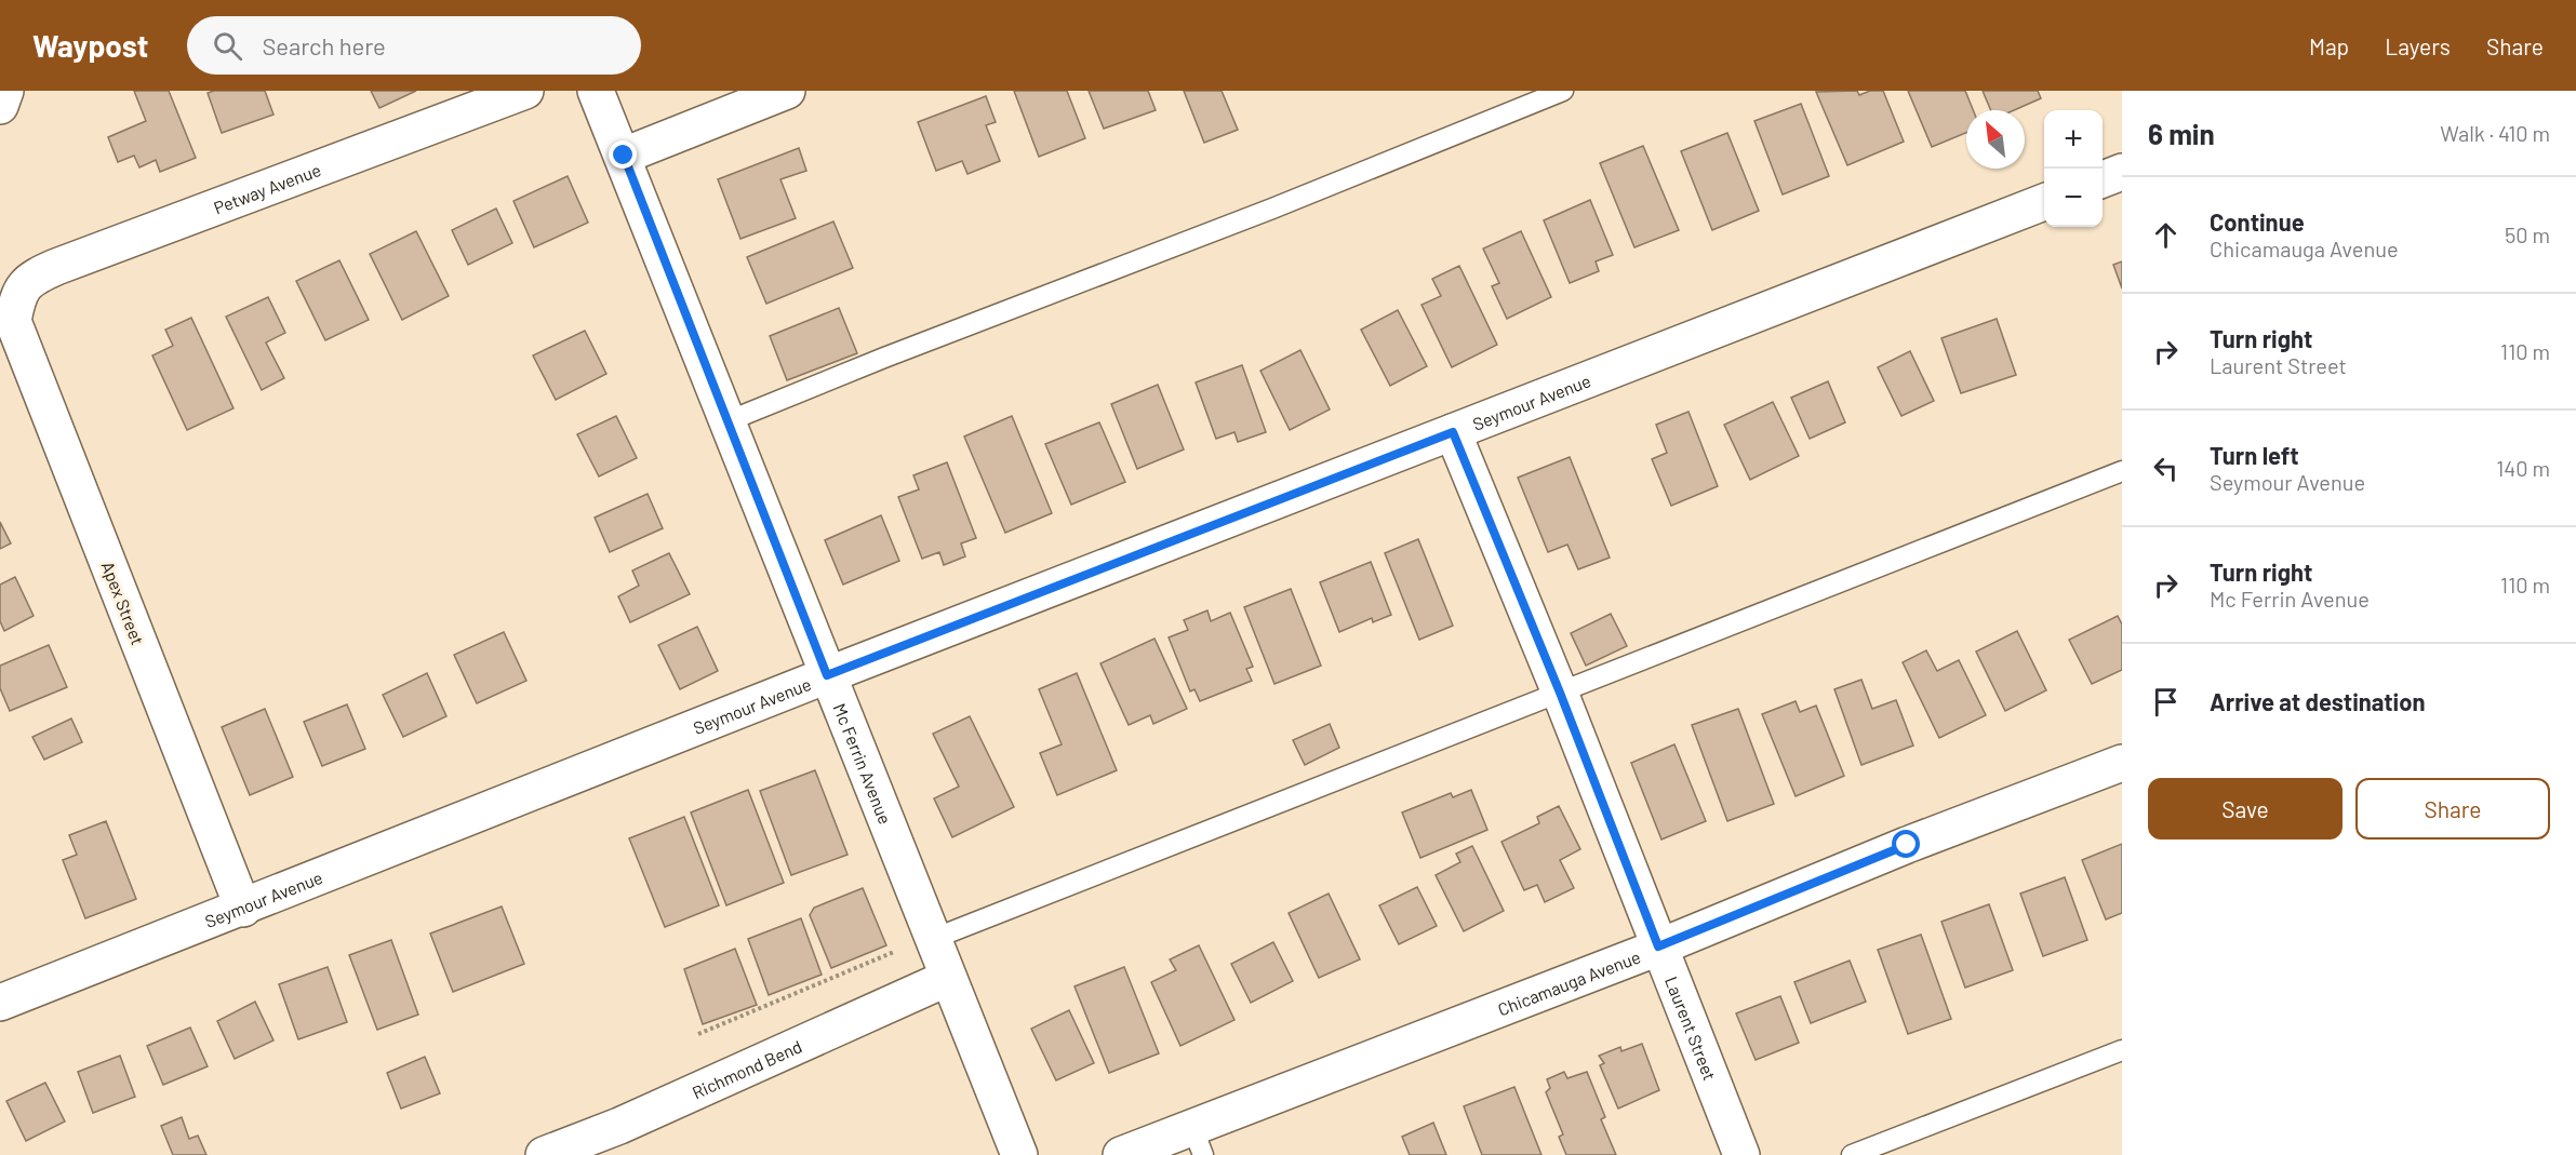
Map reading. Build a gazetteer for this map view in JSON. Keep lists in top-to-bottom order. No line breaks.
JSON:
{"streets":{"main road":["Petway Avenue","Seymour Avenue","Apex Street","Mc Ferrin Avenue","Chicamauga Avenue","Laurent Street","Richmond Bend"]},"crossings":[["Petway Avenue","Apex Street"],["Seymour Avenue","Apex Street"],["Seymour Avenue","Mc Ferrin Avenue"],["Seymour Avenue","Laurent Street"],["Mc Ferrin Avenue","Richmond Bend"],["Chicamauga Avenue","Laurent Street"]],"north":"top left","page":{"header":"Waypost","search":"Search here","nav":["Map","Layers","Share"],"heading":["6 min","Walk · 410 m"],"map_buttons":["+","−"],"list":[["Continue","Chicamauga Avenue","50 m"],["Turn right","Laurent Street","110 m"],["Turn left","Seymour Avenue","140 m"],["Turn right","Mc Ferrin Avenue","110 m"],"Arrive at destination"],"buttons":["Save","Share"]}}
